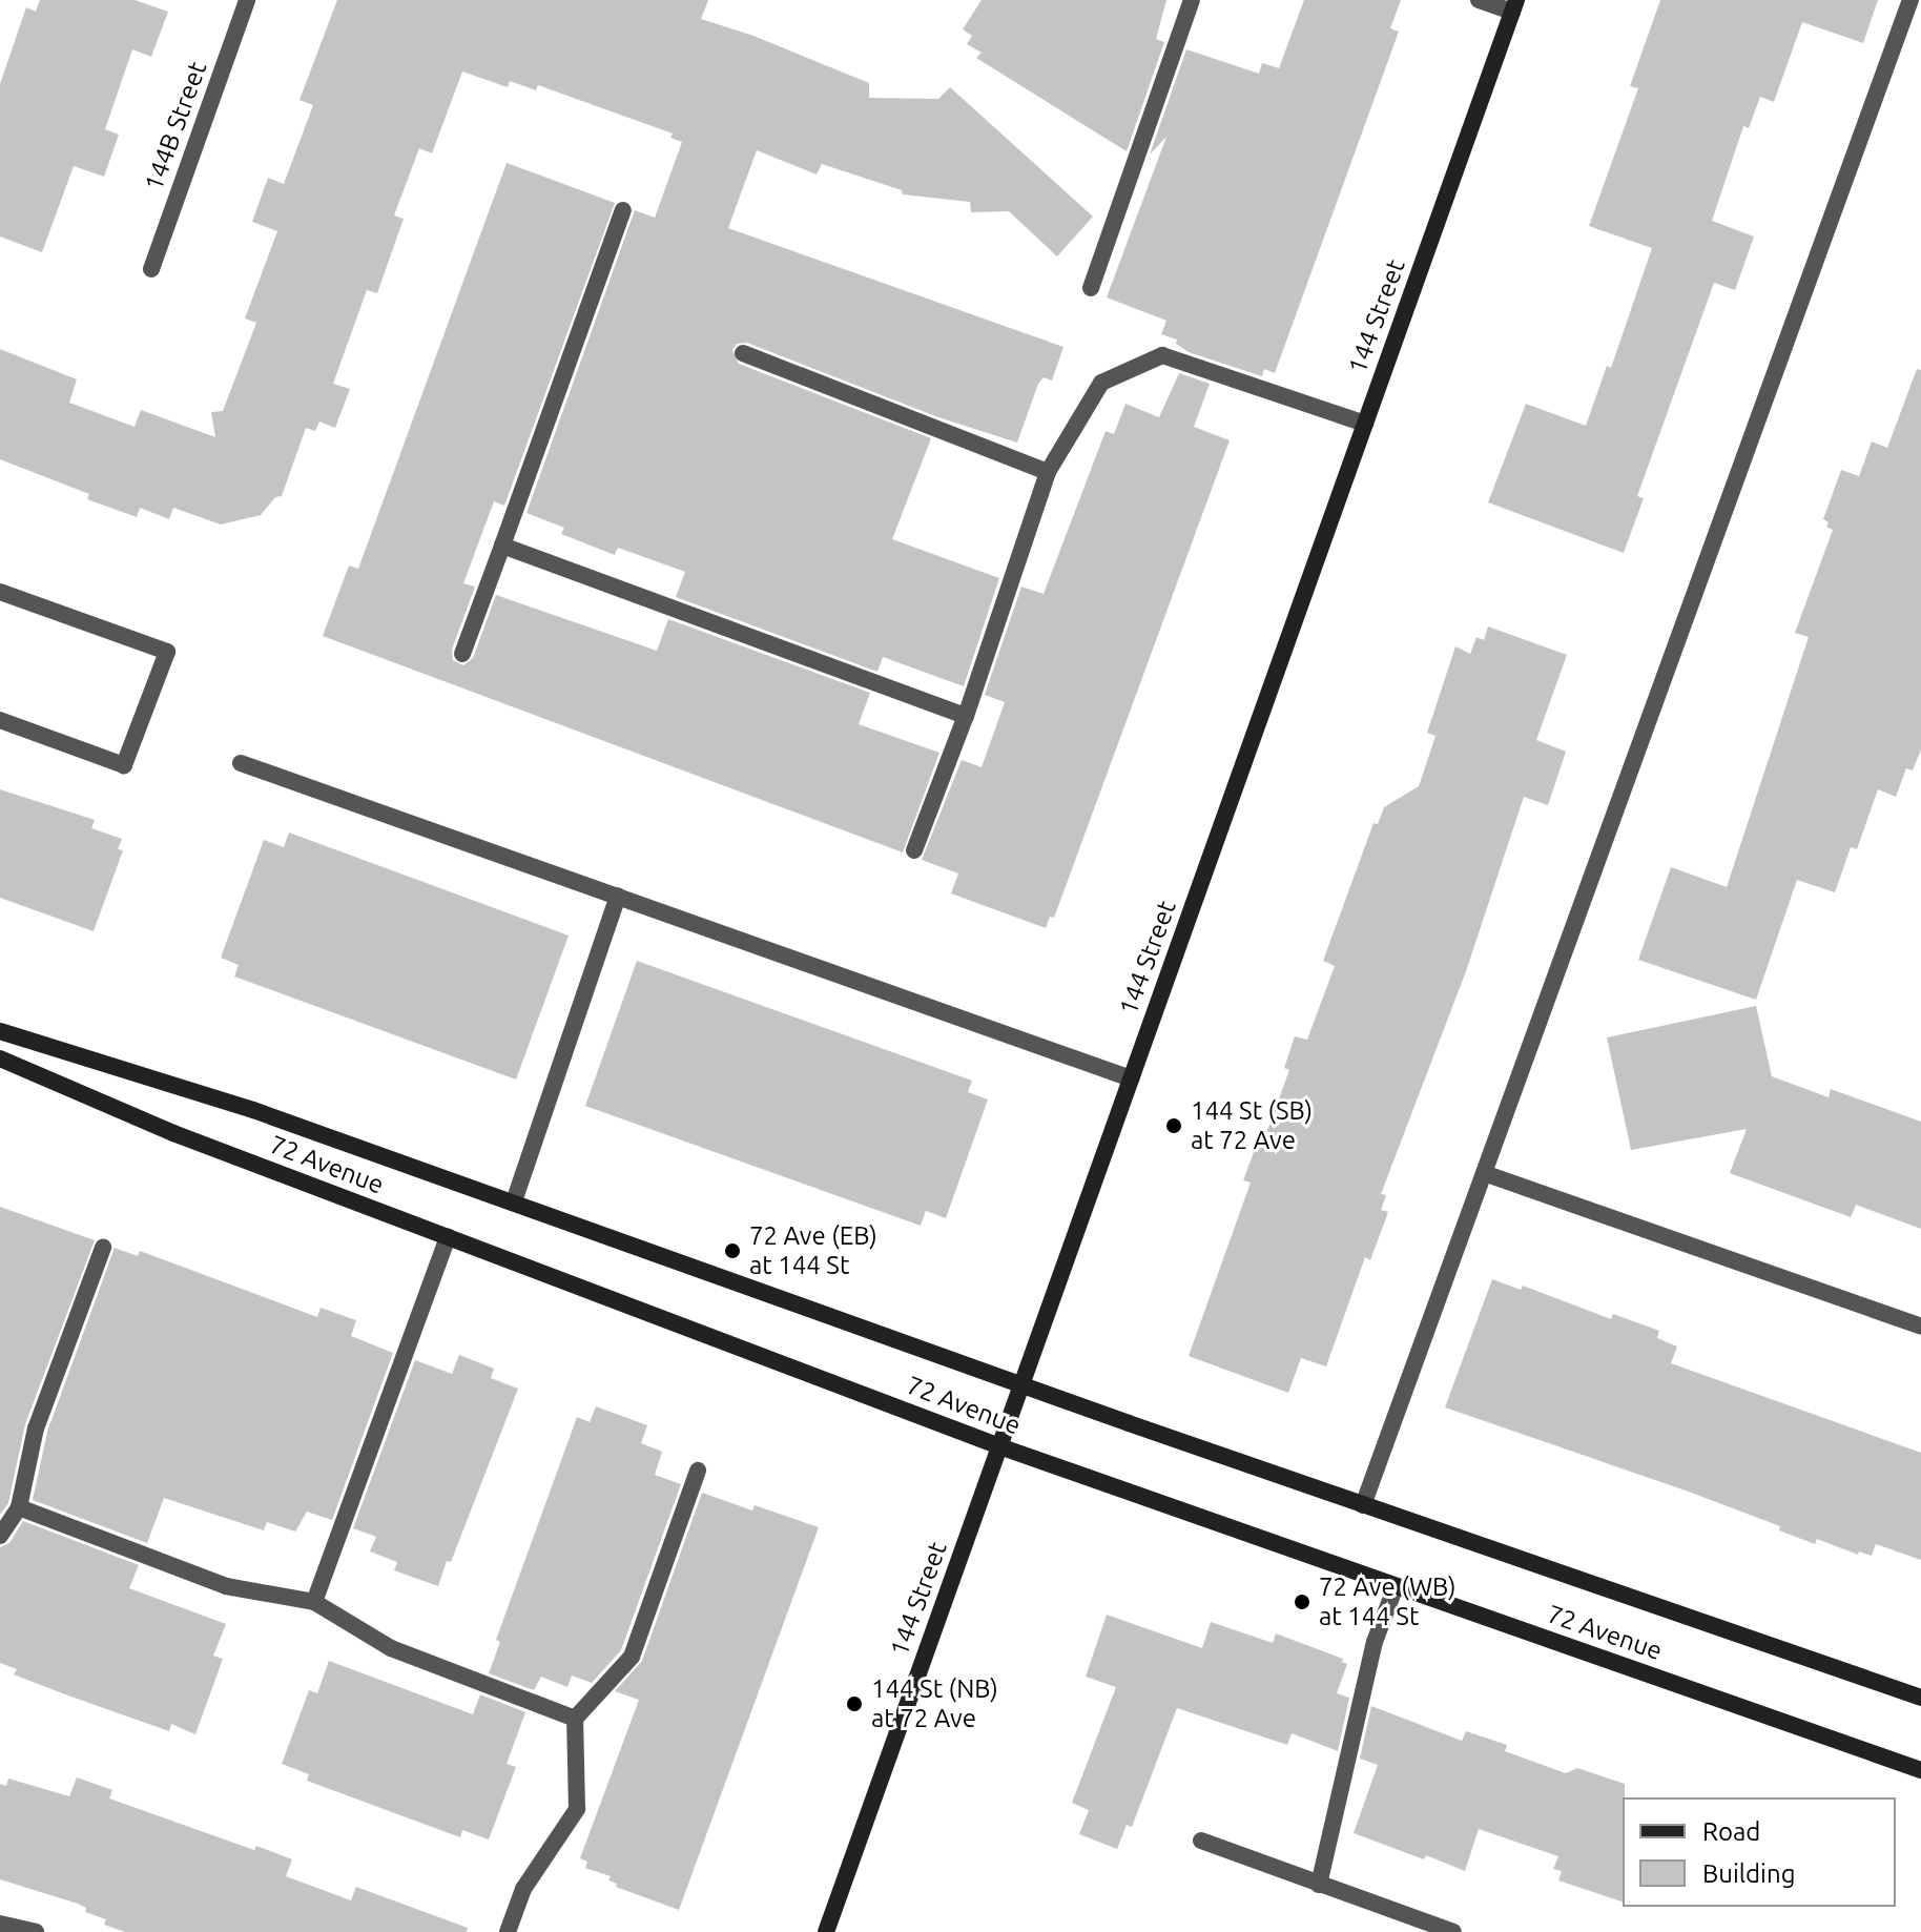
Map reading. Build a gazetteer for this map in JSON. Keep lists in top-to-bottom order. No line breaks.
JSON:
{"streets":{"main road":["144 Street","72 Avenue"],"street":["144B Street"]},"crossings":[["144 Street","72 Avenue"]],"places":["144 St (SB) at 72 Ave","72 Ave (EB) at 144 St","72 Ave (WB) at 144 St","144 St (NB) at 72 Ave"],"legend":["Road","Building"]}
